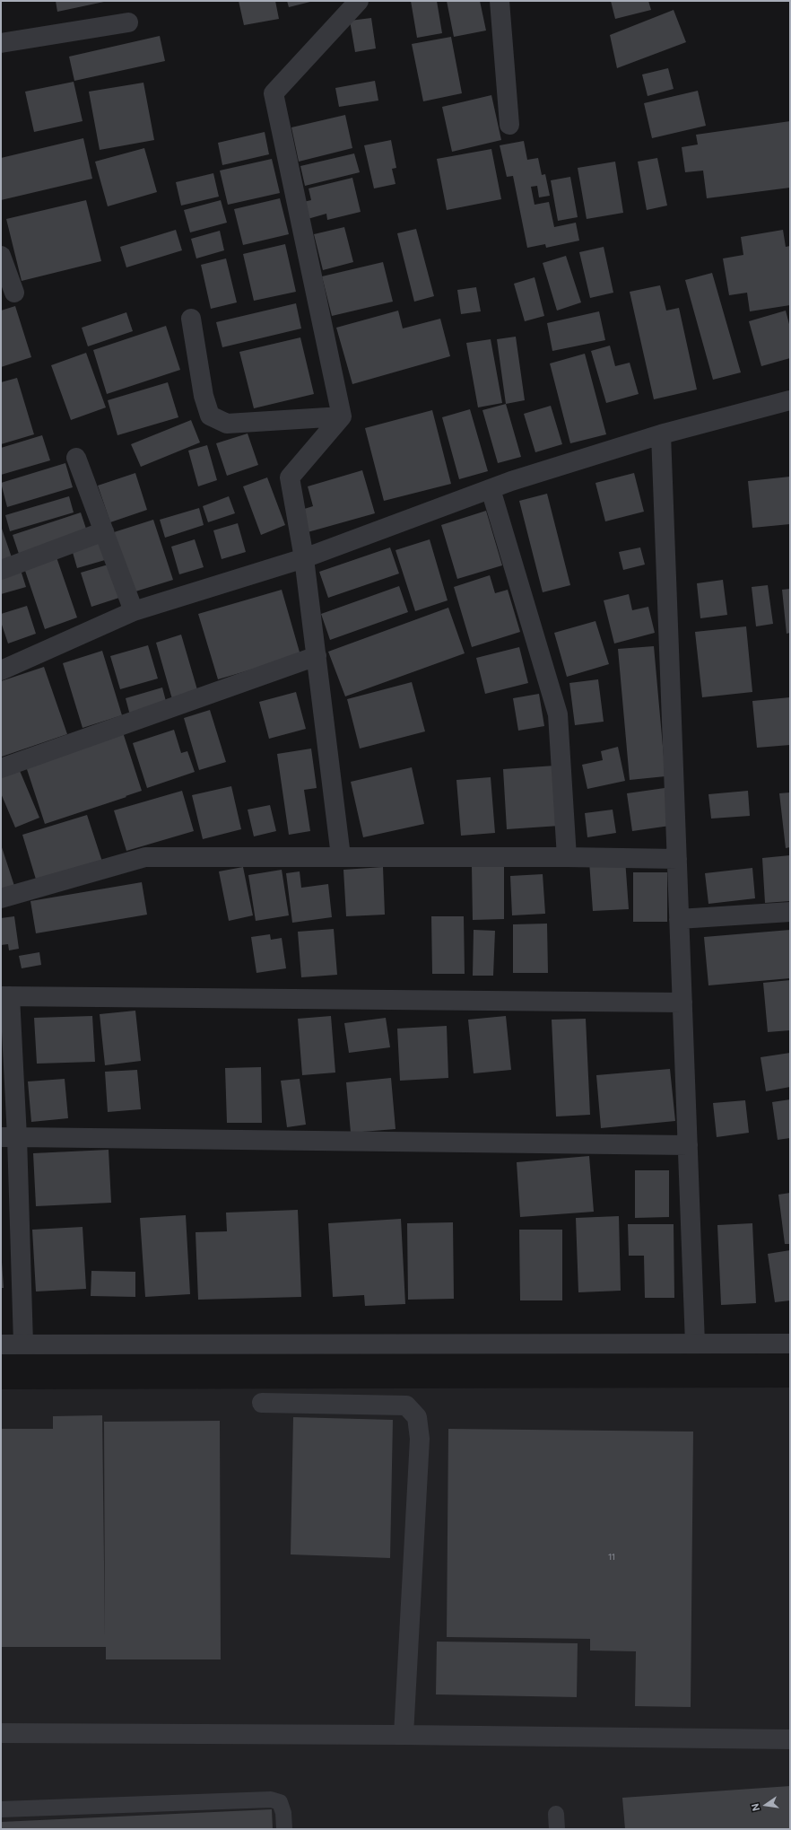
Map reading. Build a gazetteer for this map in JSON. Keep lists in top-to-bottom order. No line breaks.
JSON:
{"house_numbers":["11"],"north":"left"}
